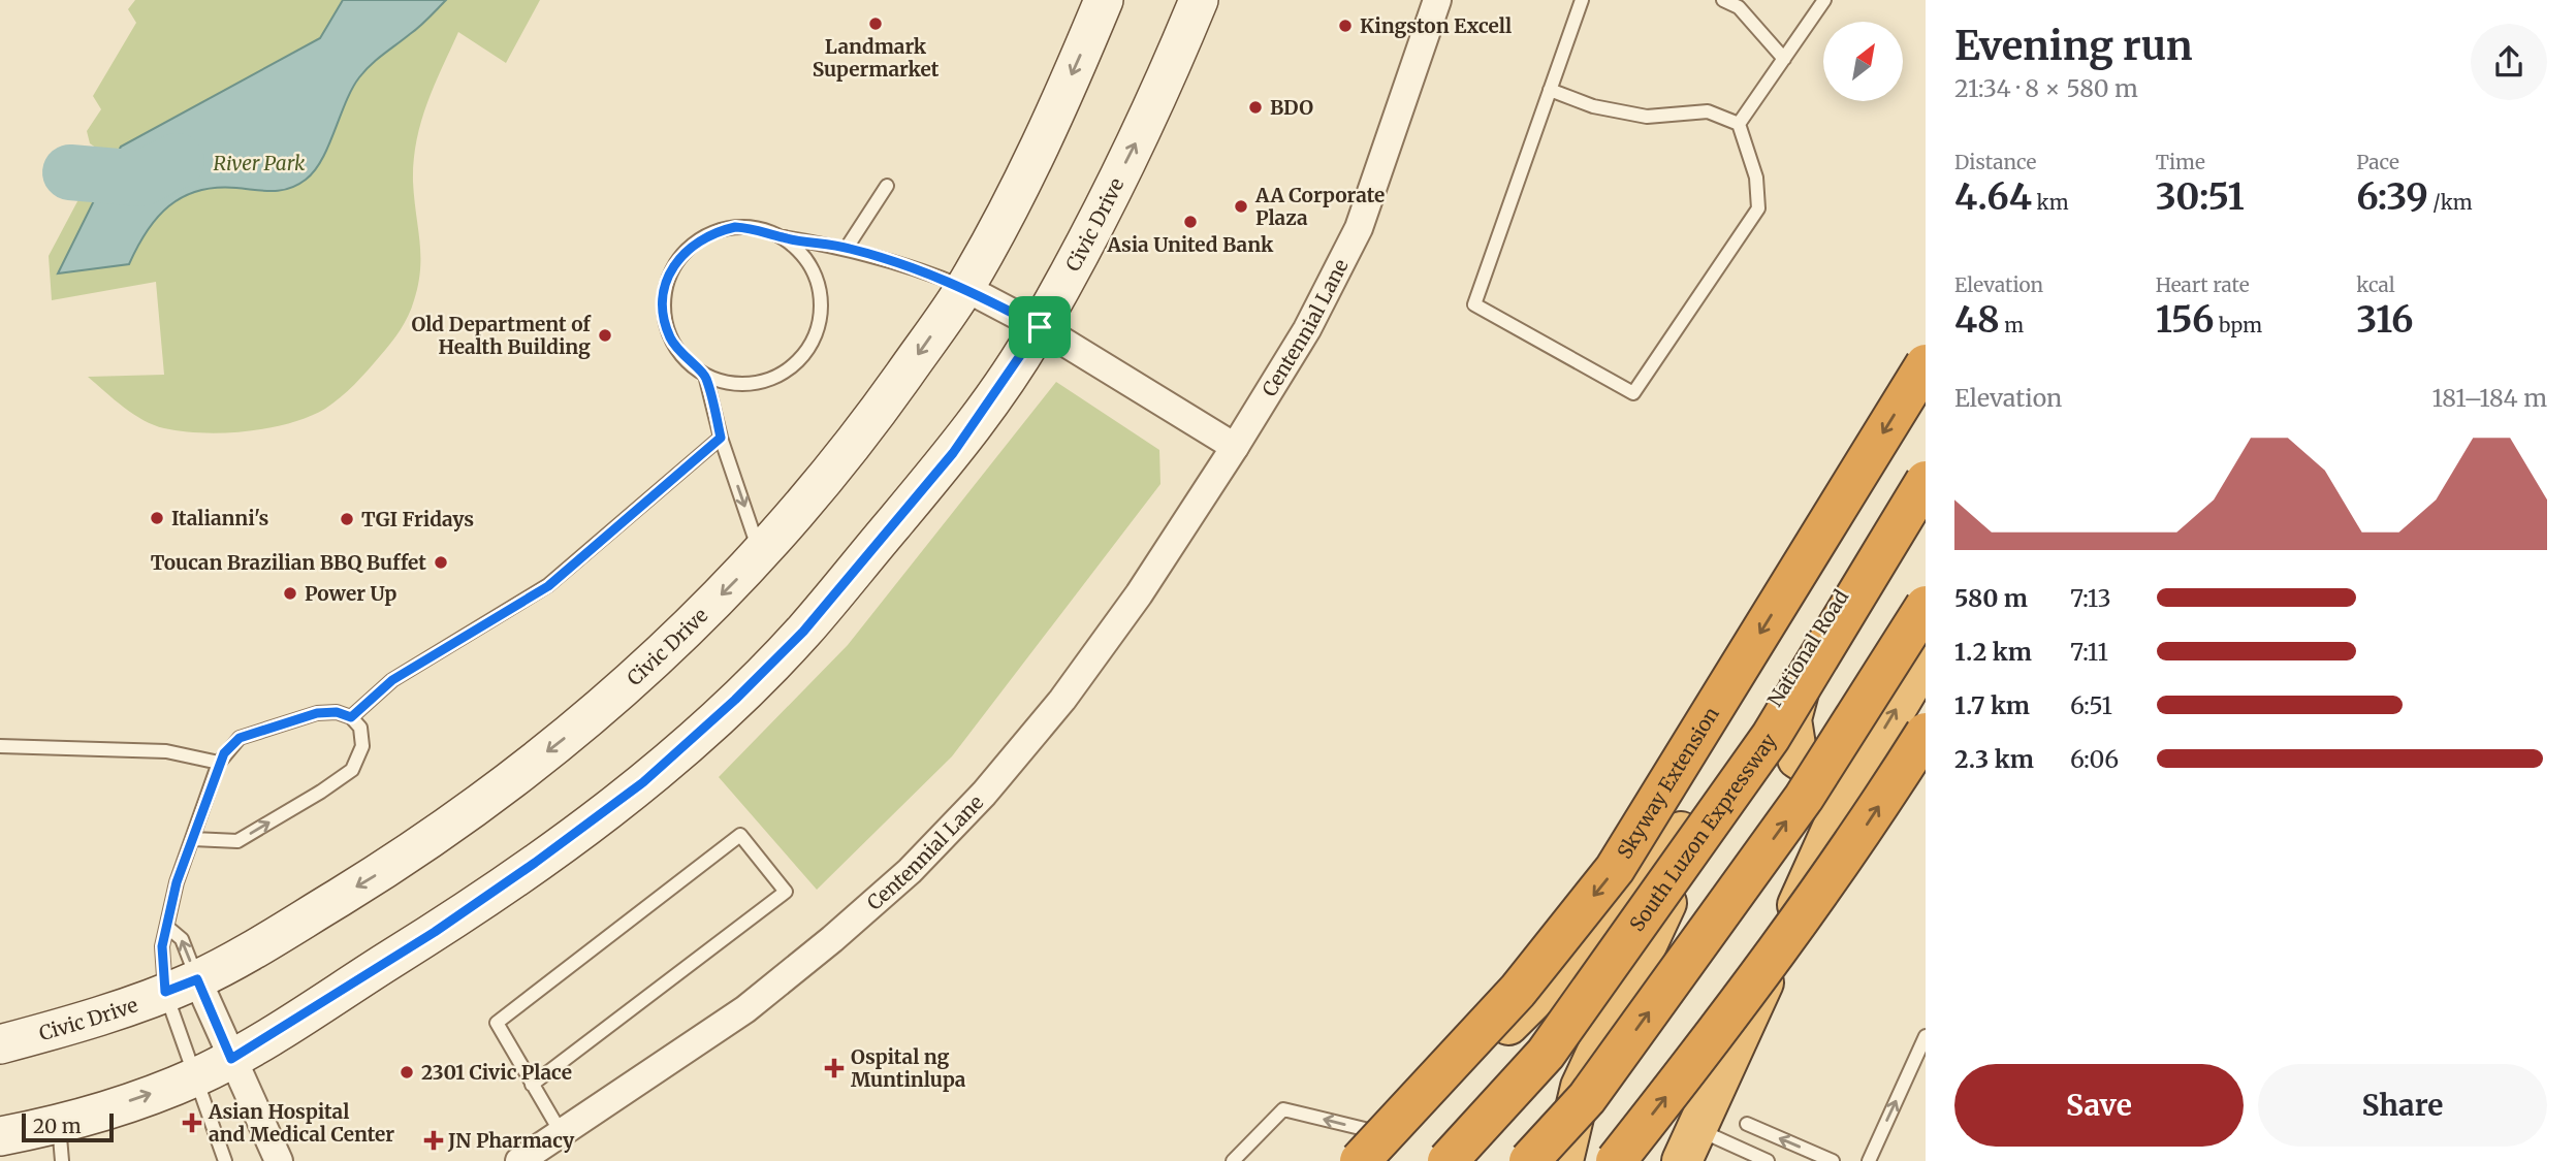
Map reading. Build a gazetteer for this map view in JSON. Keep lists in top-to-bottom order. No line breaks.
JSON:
{"streets":{"highway":["National Road","Skyway Extension","South Luzon Expressway"],"main road":["Civic Drive"],"street":["Centennial Lane"]},"parks":["River Park"],"places":{"other":["Landmark Supermarket","Kingston Excell","BDO","AA Corporate Plaza","Asia United Bank","Old Department of Health Building","Italianni's","TGI Fridays","Toucan Brazilian BBQ Buffet","Power Up","2301 Civic Place"],"health":["Ospital ng Muntinlupa","Asian Hospital and Medical Center","JN Pharmacy"]},"scale_bar":"20 m","north":"top right","page":{"heading":["Evening run","21:34 · 8 × 580 m"],"stats":[["Distance","4.64 km"],["Time","30:51"],["Pace","6:39 /km"],["Elevation","48 m"],["Heart rate","156 bpm"],["kcal","316"]],"chart":["Elevation","181–184 m"],"list":[{"name":"580 m","note":"7:13"},{"name":"1.2 km","note":"7:11"},{"name":"1.7 km","note":"6:51"},{"name":"2.3 km","note":"6:06"}],"buttons":["Save","Share"],"scale":"20 m"}}
